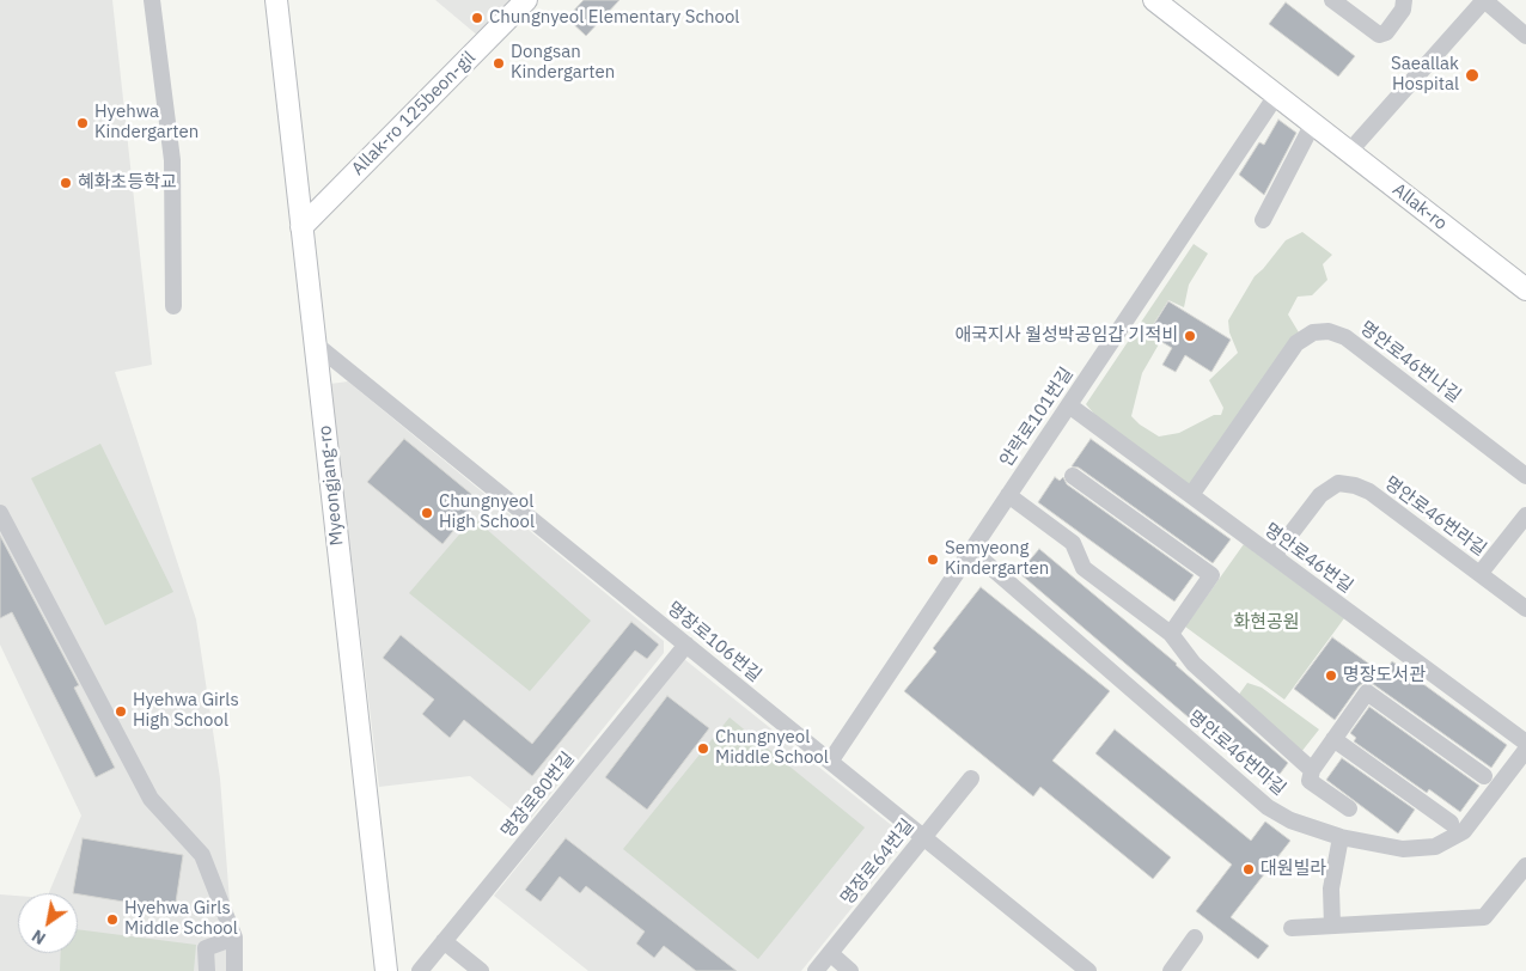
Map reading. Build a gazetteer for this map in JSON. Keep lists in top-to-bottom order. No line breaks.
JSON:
{"streets":{"main road":["Allak-ro 125beon-gil","Allak-ro","Myeongjang-ro"],"street":["명안로46번나길","안락로101번길","명안로46번라길","명안로46번길","명장로106번길","명안로46번마길","명장로80번길","명장로64번길"]},"crossings":[["Allak-ro 125beon-gil","Myeongjang-ro"],["Allak-ro","안락로101번길"],["명안로46번나길","명안로46번길"],["안락로101번길","명안로46번길"],["안락로101번길","명장로106번길"],["안락로101번길","명안로46번마길"],["Myeongjang-ro","명장로106번길"],["명안로46번라길","명안로46번길"],["명장로106번길","명장로80번길"],["명장로106번길","명장로64번길"]],"parks":["화현공원"],"places":["Chungnyeol Elementary School","Dongsan Kindergarten","Saeallak Hospital","Hyehwa Kindergarten","혜화초등학교","애국지사 월성박공임갑 기적비","Chungnyeol High School","Semyeong Kindergarten","명장도서관","Hyehwa Girls High School","Chungnyeol Middle School","대원빌라","Hyehwa Girls Middle School"],"north":"bottom left"}
